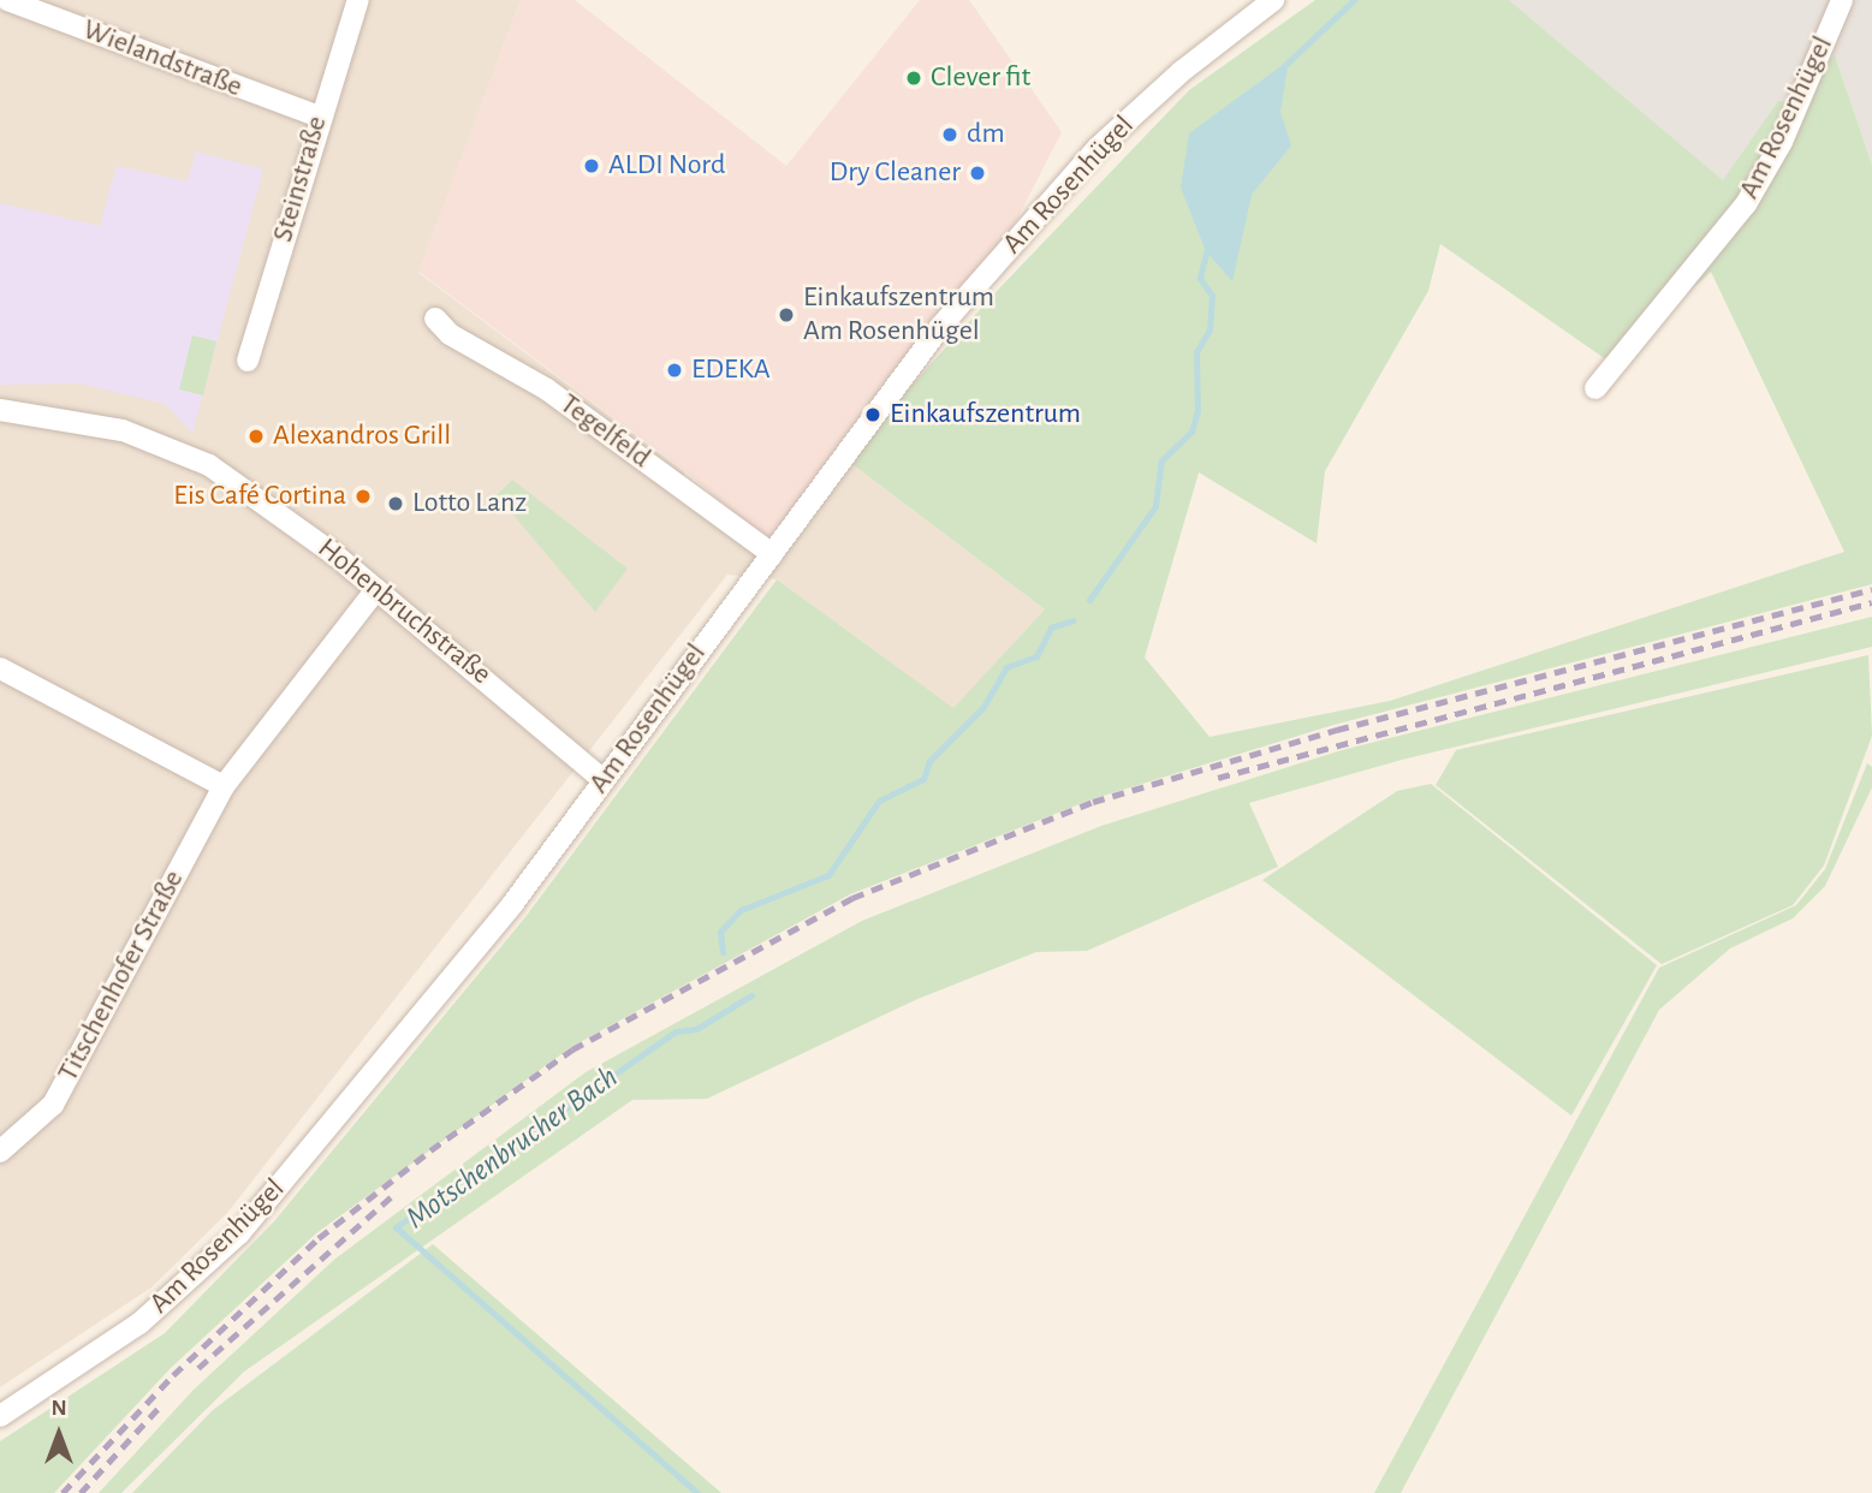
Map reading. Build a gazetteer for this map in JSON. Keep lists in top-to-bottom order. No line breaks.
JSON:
{"streets":{"street":["Wielandstraße","Am Rosenhügel","Steinstraße","Tegelfeld","Hohenbruchstraße","Titschenhofer Straße"]},"crossings":[["Wielandstraße","Steinstraße"],["Am Rosenhügel","Tegelfeld"],["Am Rosenhügel","Hohenbruchstraße"],["Hohenbruchstraße","Titschenhofer Straße"]],"water":["Motschenbrucher Bach"],"places":["Clever fit","dm","ALDI Nord","Dry Cleaner","Einkaufszentrum Am Rosenhügel","EDEKA","Einkaufszentrum","Alexandros Grill","Eis Café Cortina","Lotto Lanz"],"north":"top"}
